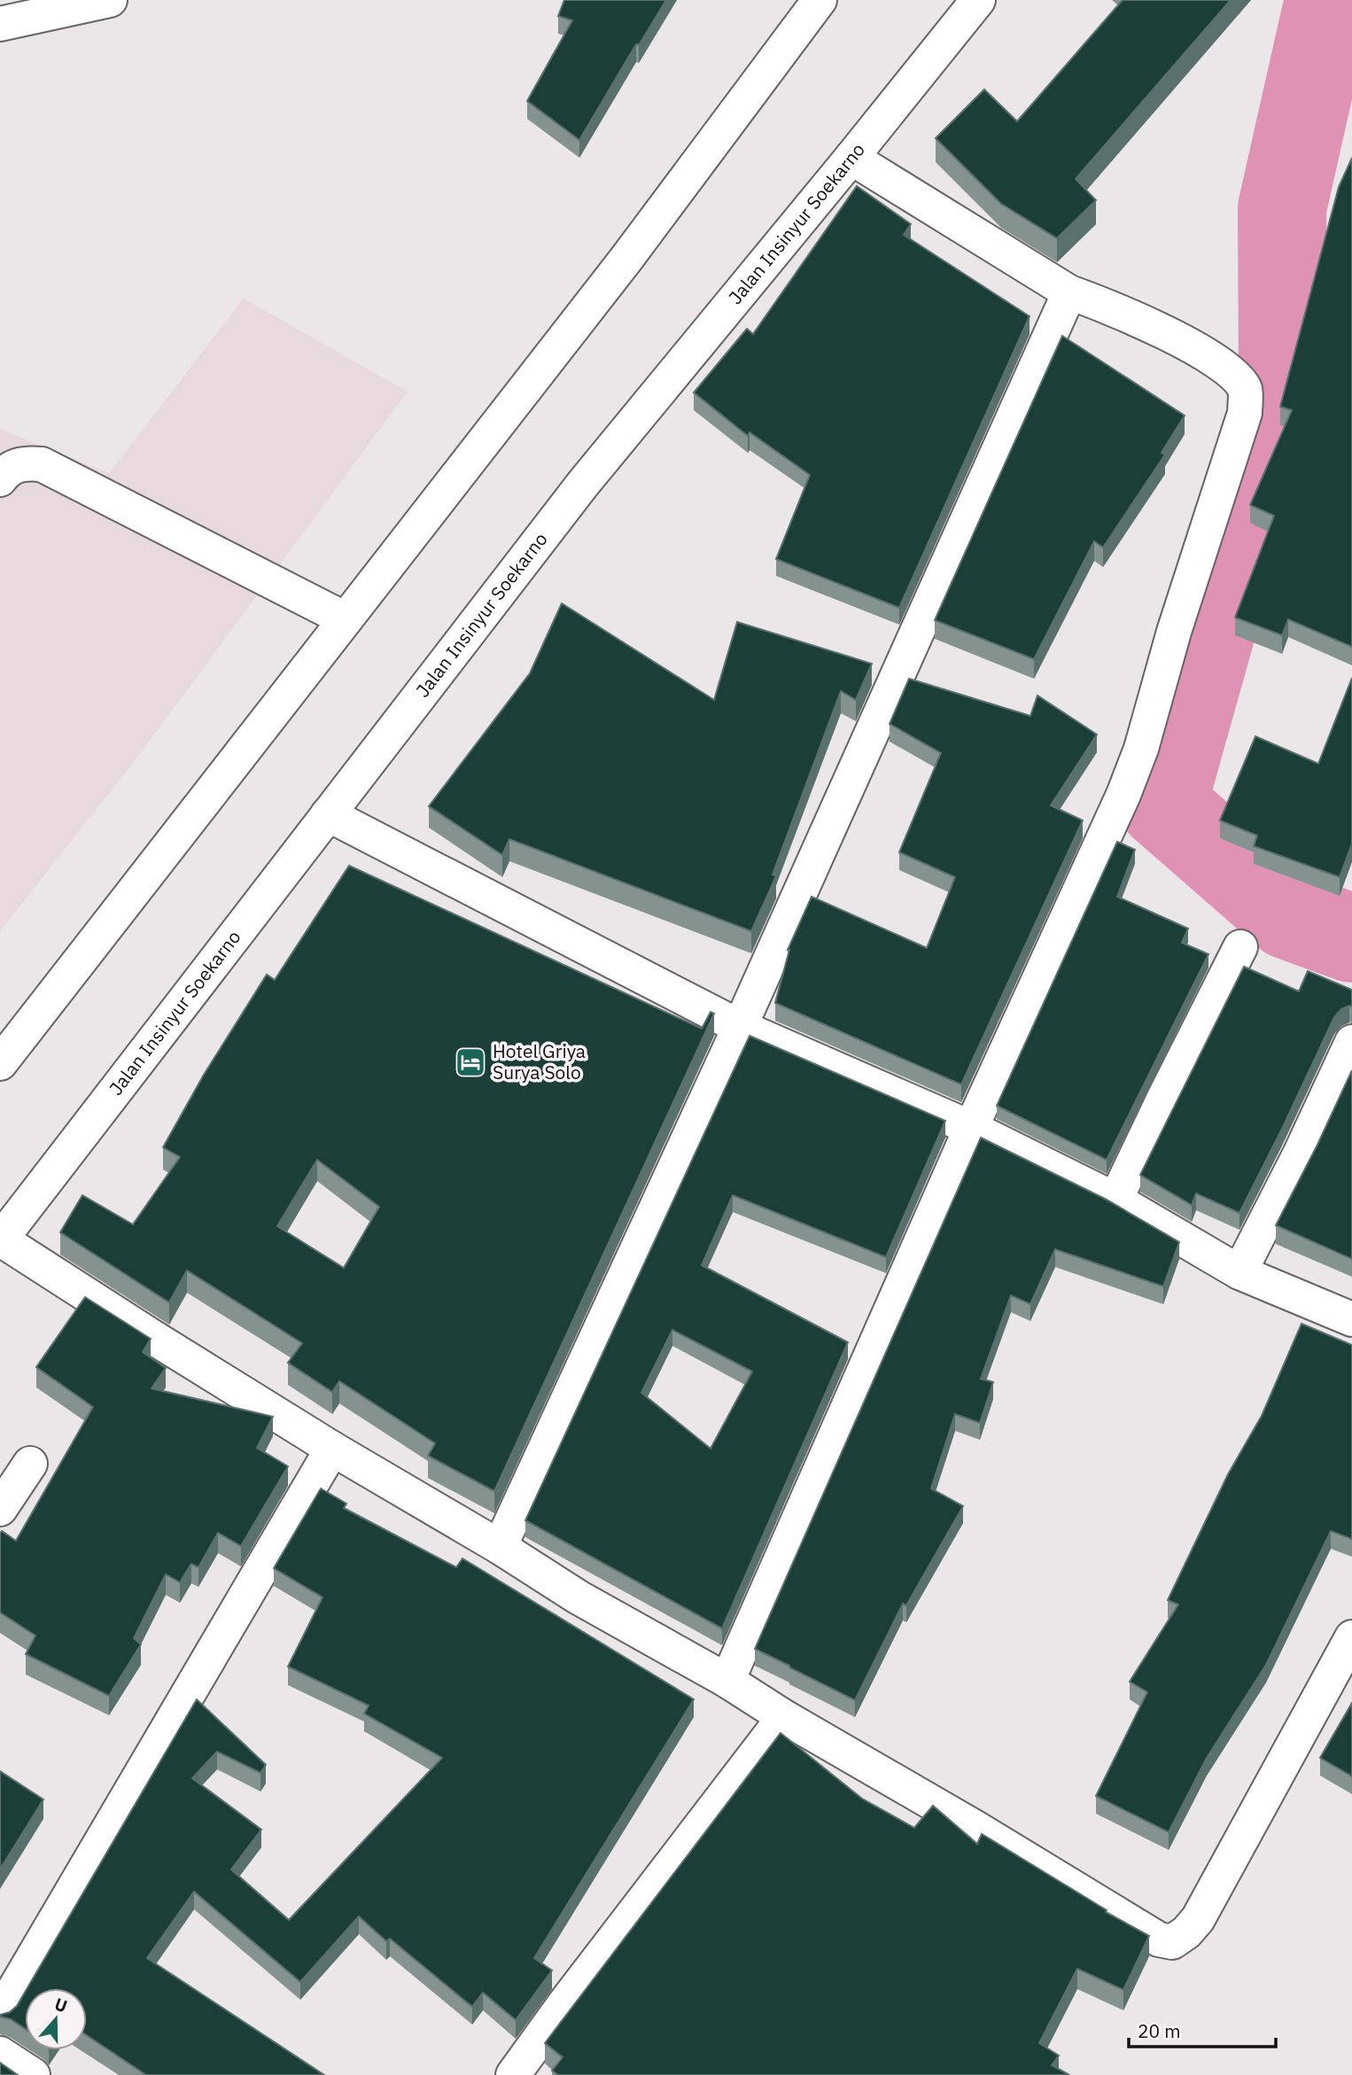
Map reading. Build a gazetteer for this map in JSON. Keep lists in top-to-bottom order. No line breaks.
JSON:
{"streets":{"street":["Jalan Insinyur Soekarno"]},"places":{"hotel":["Hotel Griya Surya Solo"]},"scale_bar":"20 m","north":"top"}
